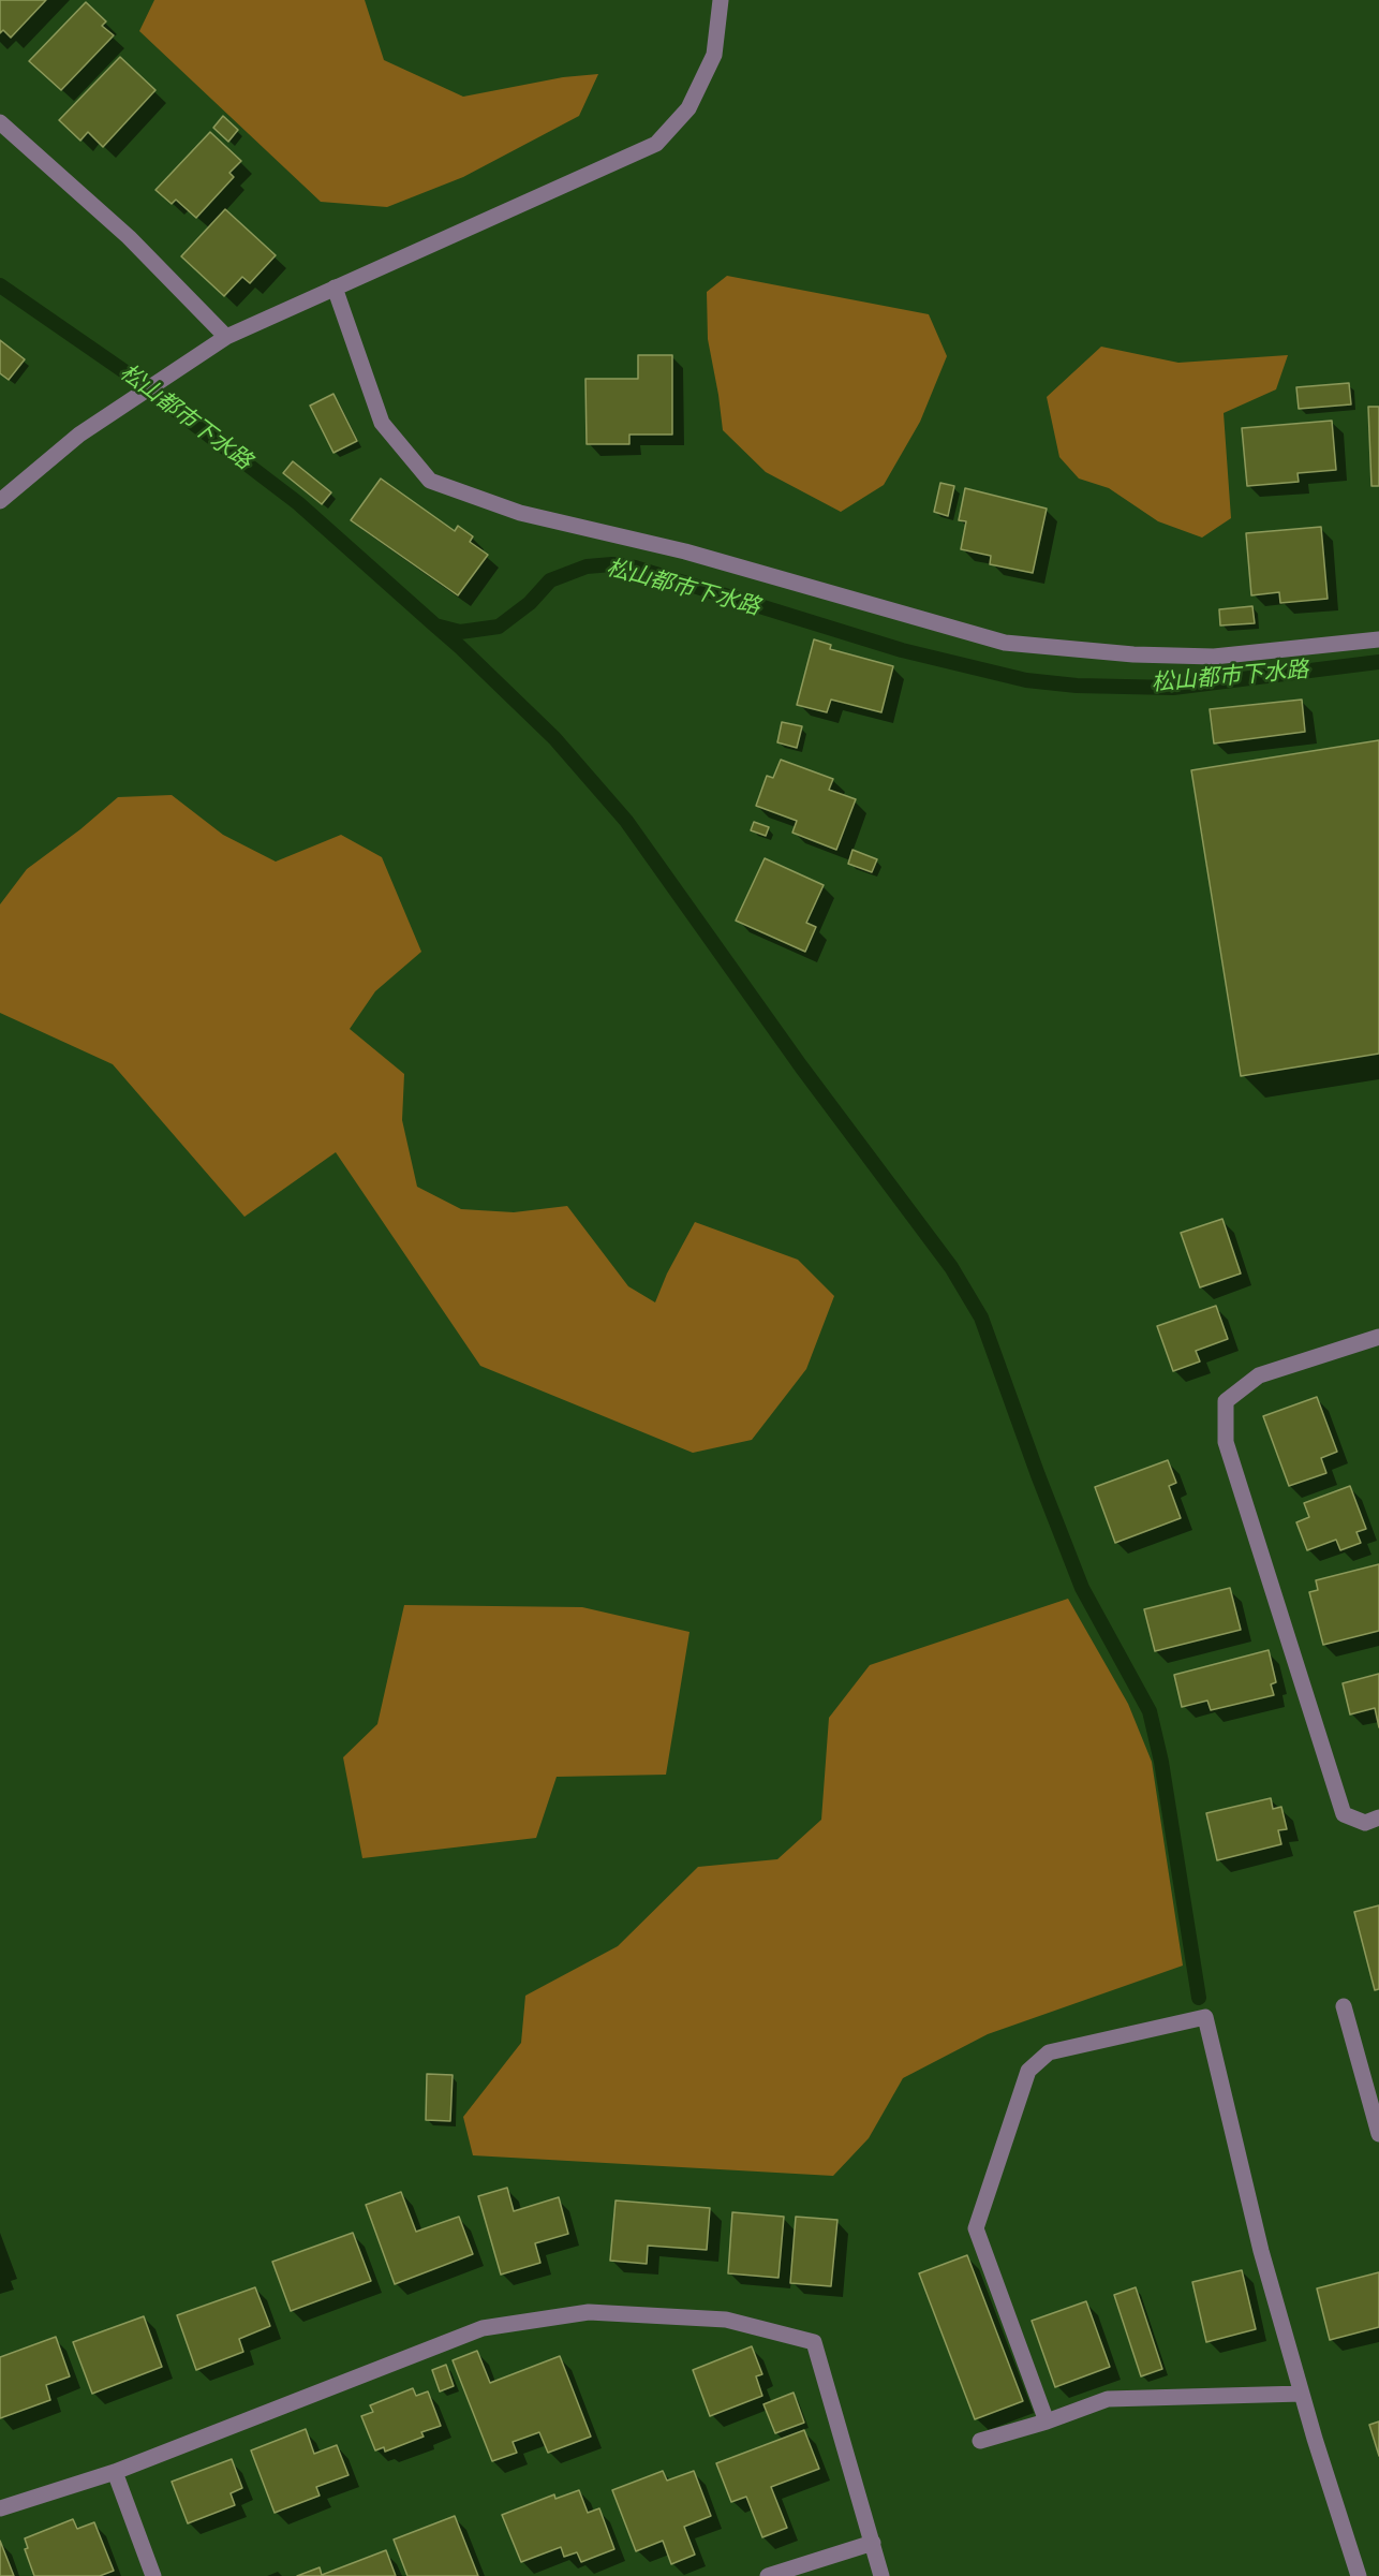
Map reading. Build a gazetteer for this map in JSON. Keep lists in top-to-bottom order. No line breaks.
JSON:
{"water":["松山都市下水路"]}
